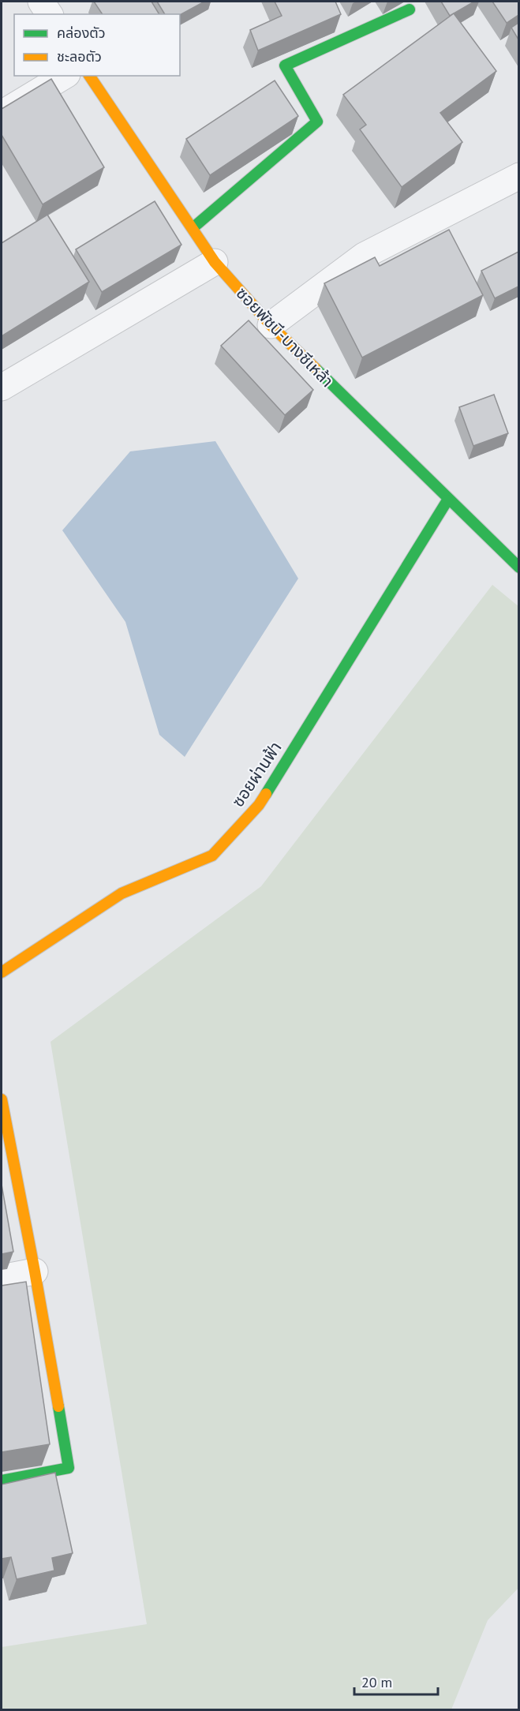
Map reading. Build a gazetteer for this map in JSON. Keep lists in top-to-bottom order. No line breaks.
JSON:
{"streets":{"street":["ซอยพัชนี-บางชีเหล้า","ซอยผ่านฟ้า"]},"crossings":[["ซอยพัชนี-บางชีเหล้า","ซอยผ่านฟ้า"]],"legend":["คล่องตัว","ชะลอตัว"],"scale_bar":"20 m"}
